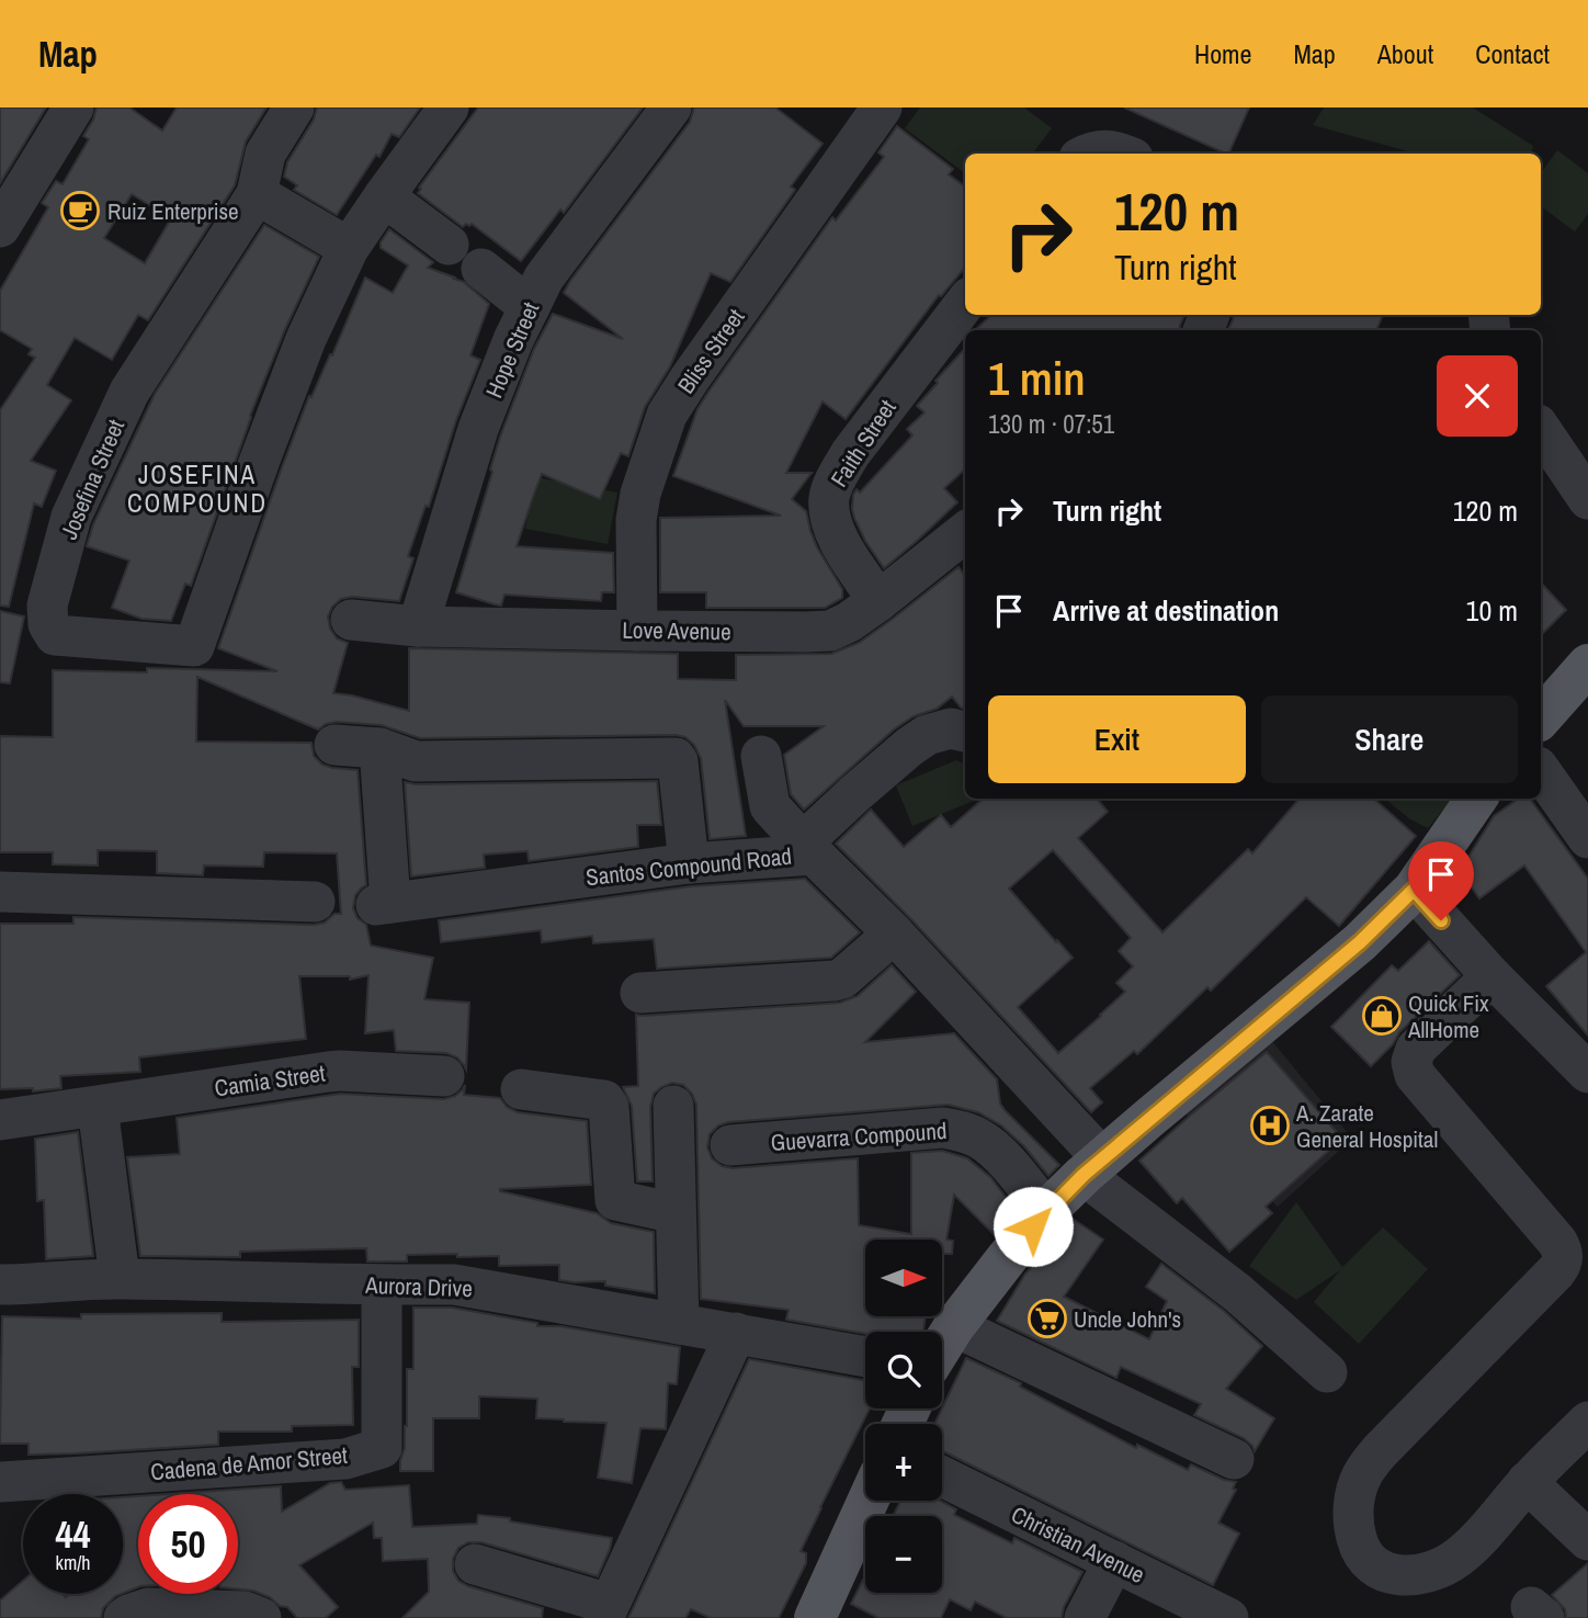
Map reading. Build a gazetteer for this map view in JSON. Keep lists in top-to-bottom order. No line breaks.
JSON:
{"streets":{"street":["Hope Street","Bliss Street","Faith Street","Josefina Street","Love Avenue","Santos Compound Road","Camia Street","Guevarra Compound","Aurora Drive","Cadena de Amor Street","Christian Avenue"]},"crossings":[["Hope Street","Love Avenue"],["Bliss Street","Love Avenue"],["Faith Street","Love Avenue"],["Aurora Drive","Cadena de Amor Street"]],"districts":["JOSEFINA COMPOUND"],"places":{"cafe":["Ruiz Enterprise"],"shop":["Quick Fix AllHome"],"hospital":["A. Zarate General Hospital"],"supermarket":["Uncle John's"]},"north":"right","page":{"header":"Map","nav":["Home","Map","About","Contact"],"turn":["120 m","Turn right"],"heading":["1 min","130 m · 07:51"],"list":[{"name":"Turn right","value":"120 m"},{"name":"Arrive at destination","value":"10 m"}],"buttons":["Exit","Share"],"map_buttons":["+","−"],"speed":"44 km/h","limit":"50"}}
